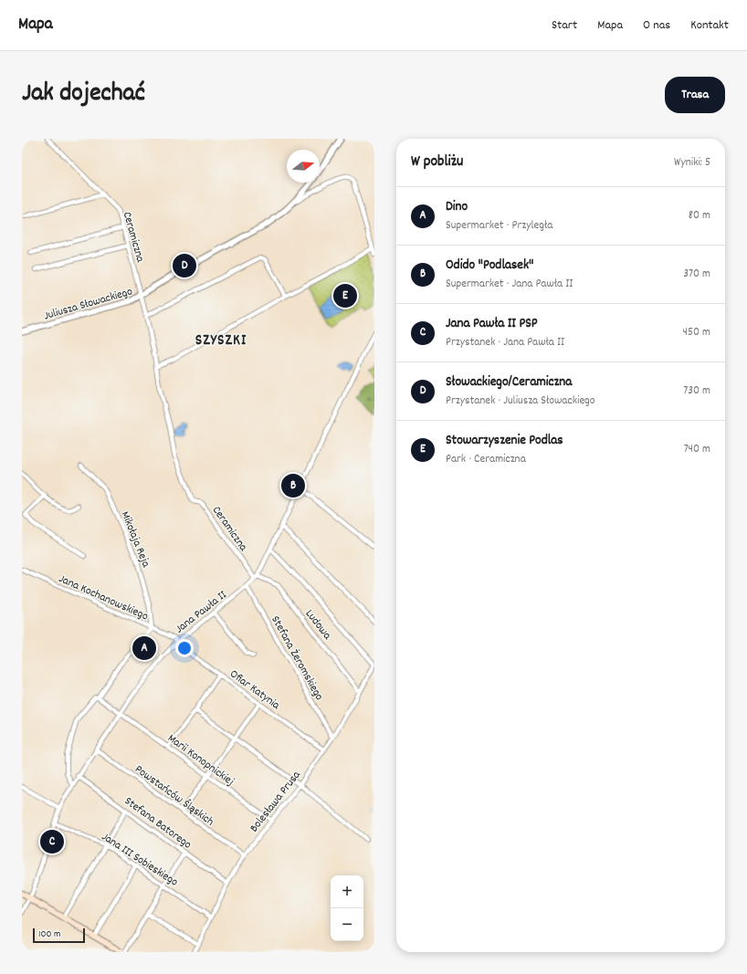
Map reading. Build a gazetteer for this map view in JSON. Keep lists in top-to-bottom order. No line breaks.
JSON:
{"streets":{"street":["Ceramiczna","Juliusza Słowackiego","Mikołaja Reja","Jana Kochanowskiego","Jana Pawła II","Ludowa","Stefana Żeromskiego","Ofiar Katynia","Marii Konopnickiej","Powstańców Śląskich","Bolesława Prusa","Stefana Batorego","Jana III Sobieskiego"]},"crossings":[["Ceramiczna","Juliusza Słowackiego"],["Ceramiczna","Jana Pawła II"],["Ceramiczna","Ludowa"],["Mikołaja Reja","Jana Kochanowskiego"],["Jana Kochanowskiego","Jana Pawła II"],["Jana Kochanowskiego","Ofiar Katynia"],["Jana Pawła II","Ludowa"],["Jana Pawła II","Stefana Żeromskiego"],["Jana Pawła II","Ofiar Katynia"],["Jana Pawła II","Marii Konopnickiej"],["Jana Pawła II","Powstańców Śląskich"],["Jana Pawła II","Stefana Batorego"],["Jana Pawła II","Jana III Sobieskiego"],["Ludowa","Bolesława Prusa"],["Stefana Żeromskiego","Bolesława Prusa"],["Ofiar Katynia","Bolesława Prusa"],["Marii Konopnickiej","Bolesława Prusa"],["Powstańców Śląskich","Bolesława Prusa"],["Bolesława Prusa","Stefana Batorego"],["Bolesława Prusa","Jana III Sobieskiego"]],"districts":["SZYSZKI"],"scale_bar":"100 m","north":"right","page":{"header":"Mapa","nav":["Start","Mapa","O nas","Kontakt"],"title":"Jak dojechać","buttons":"Trasa","heading":["W pobliżu","Wyniki: 5"],"list":[{"mark":"A","name":"Dino","note":"Supermarket · Przyległa","value":"80 m"},{"mark":"B","name":"Odido \"Podlasek\"","note":"Supermarket · Jana Pawła II","value":"370 m"},{"mark":"C","name":"Jana Pawła II PSP","note":"Przystanek · Jana Pawła II","value":"450 m"},{"mark":"D","name":"Słowackiego/Ceramiczna","note":"Przystanek · Juliusza Słowackiego","value":"730 m"},{"mark":"E","name":"Stowarzyszenie Podlas","note":"Park · Ceramiczna","value":"740 m"}],"pins":["D","E","B","A","C"],"map_buttons":["+","−"],"scale":"100 m"}}
